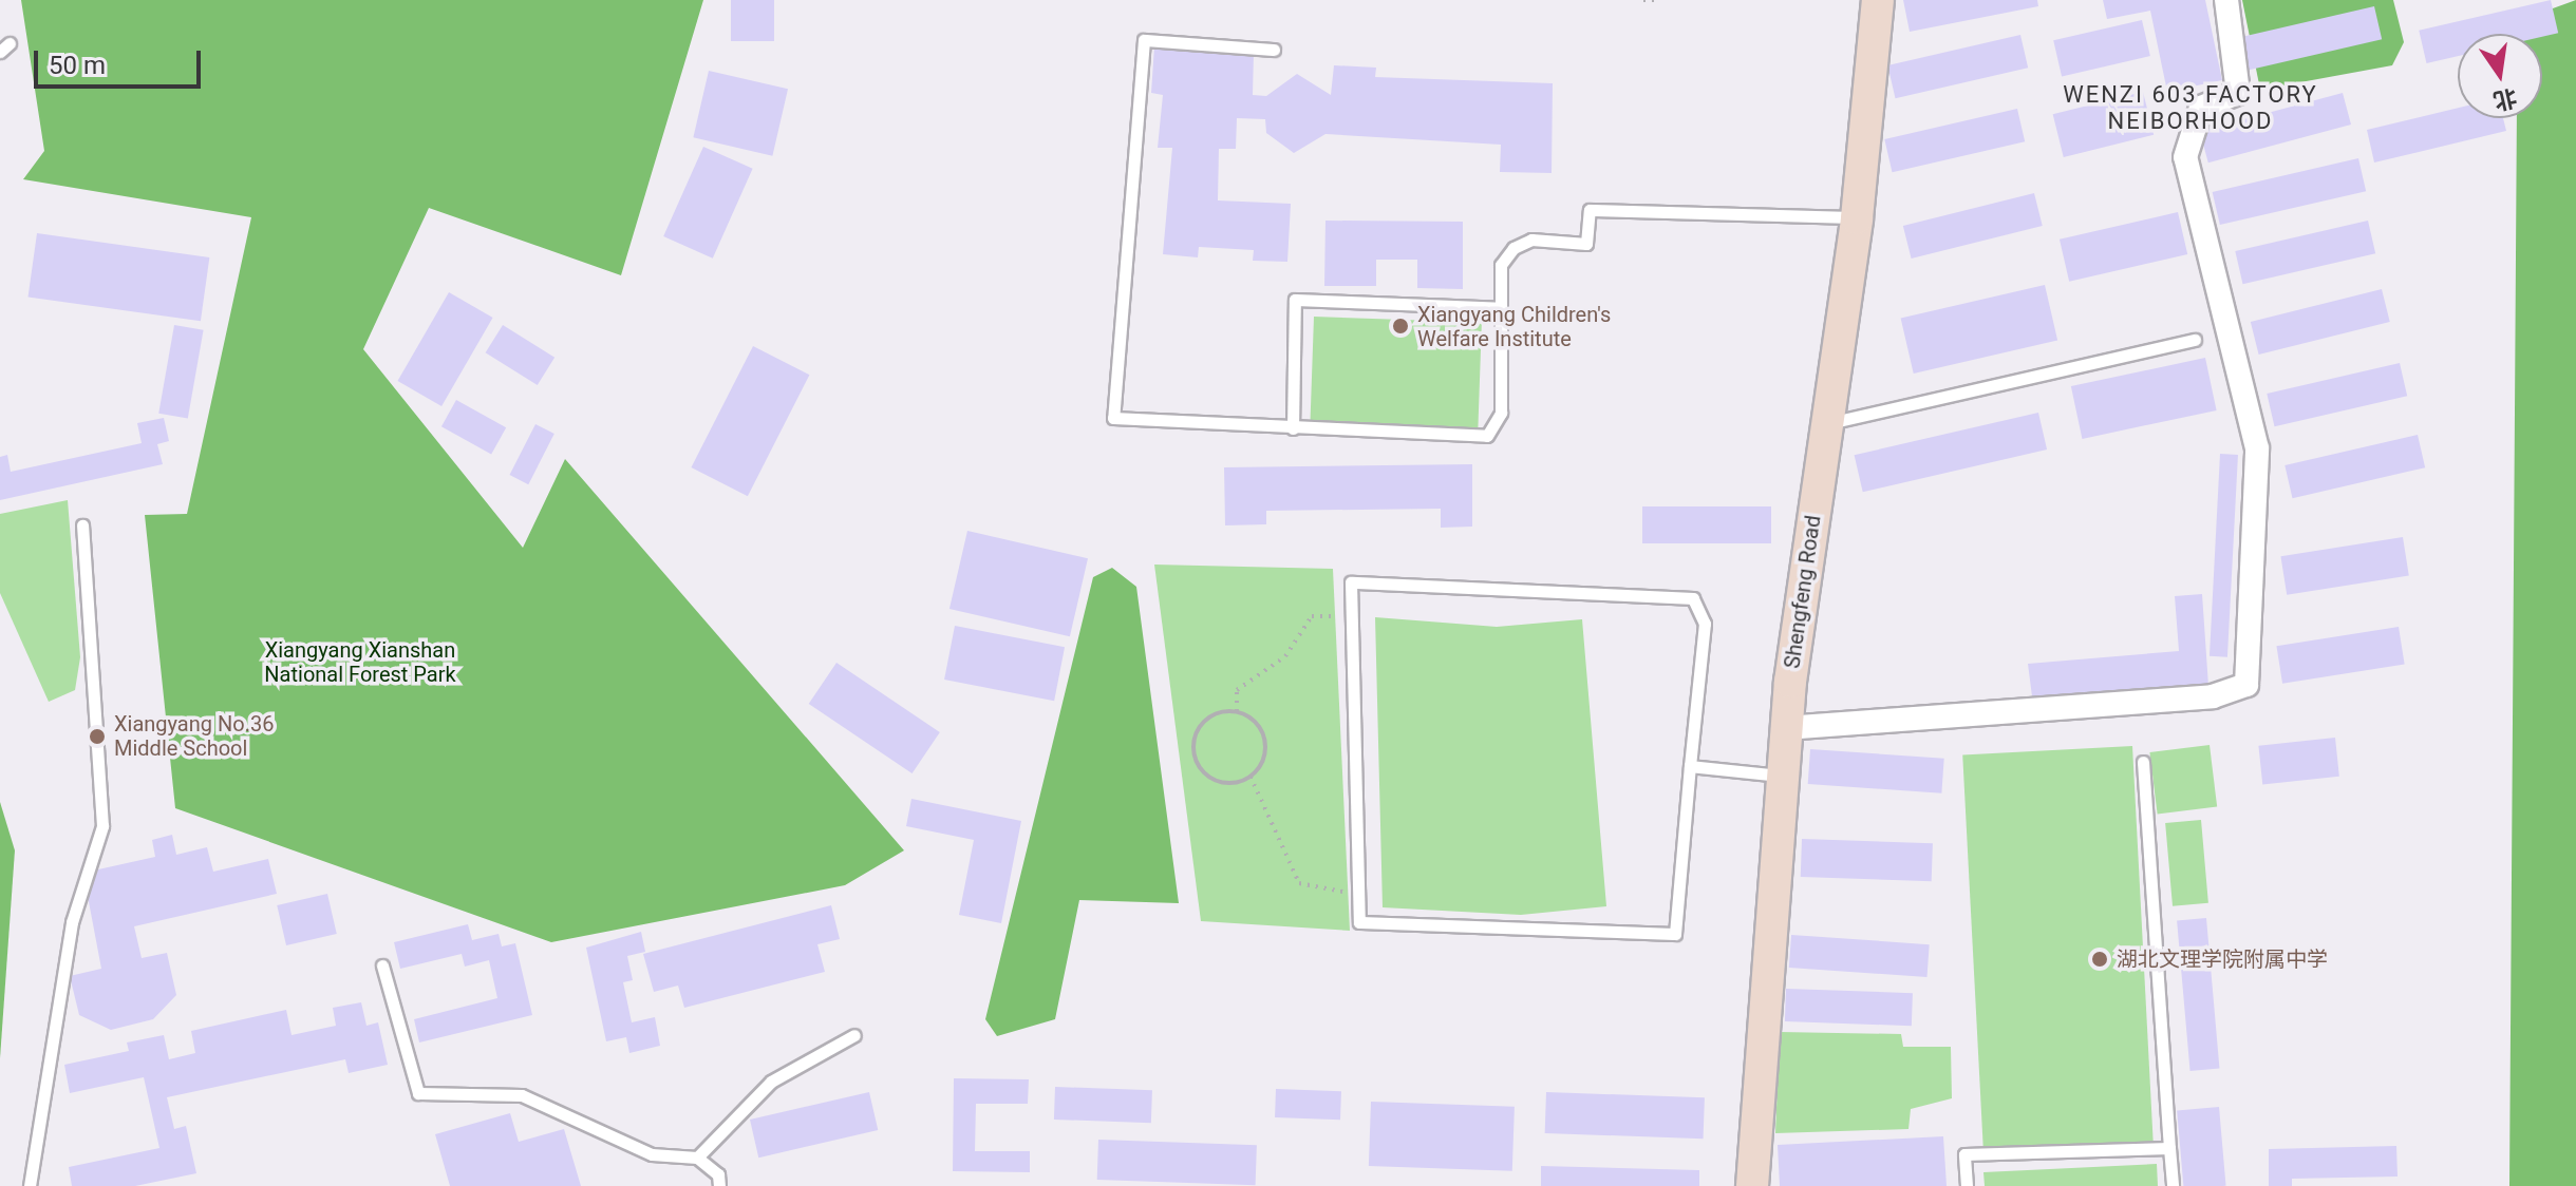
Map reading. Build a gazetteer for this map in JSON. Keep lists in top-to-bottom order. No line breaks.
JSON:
{"streets":{"street":["Shengfeng Road"]},"districts":["WENZI 603 FACTORY NEIBORHOOD"],"parks":["Xiangyang Xianshan National Forest Park"],"places":["Xiangyang Children's Welfare Institute","Xiangyang No.36 Middle School","湖北文理学院附属中学"],"scale_bar":"50 m","north":"bottom"}
